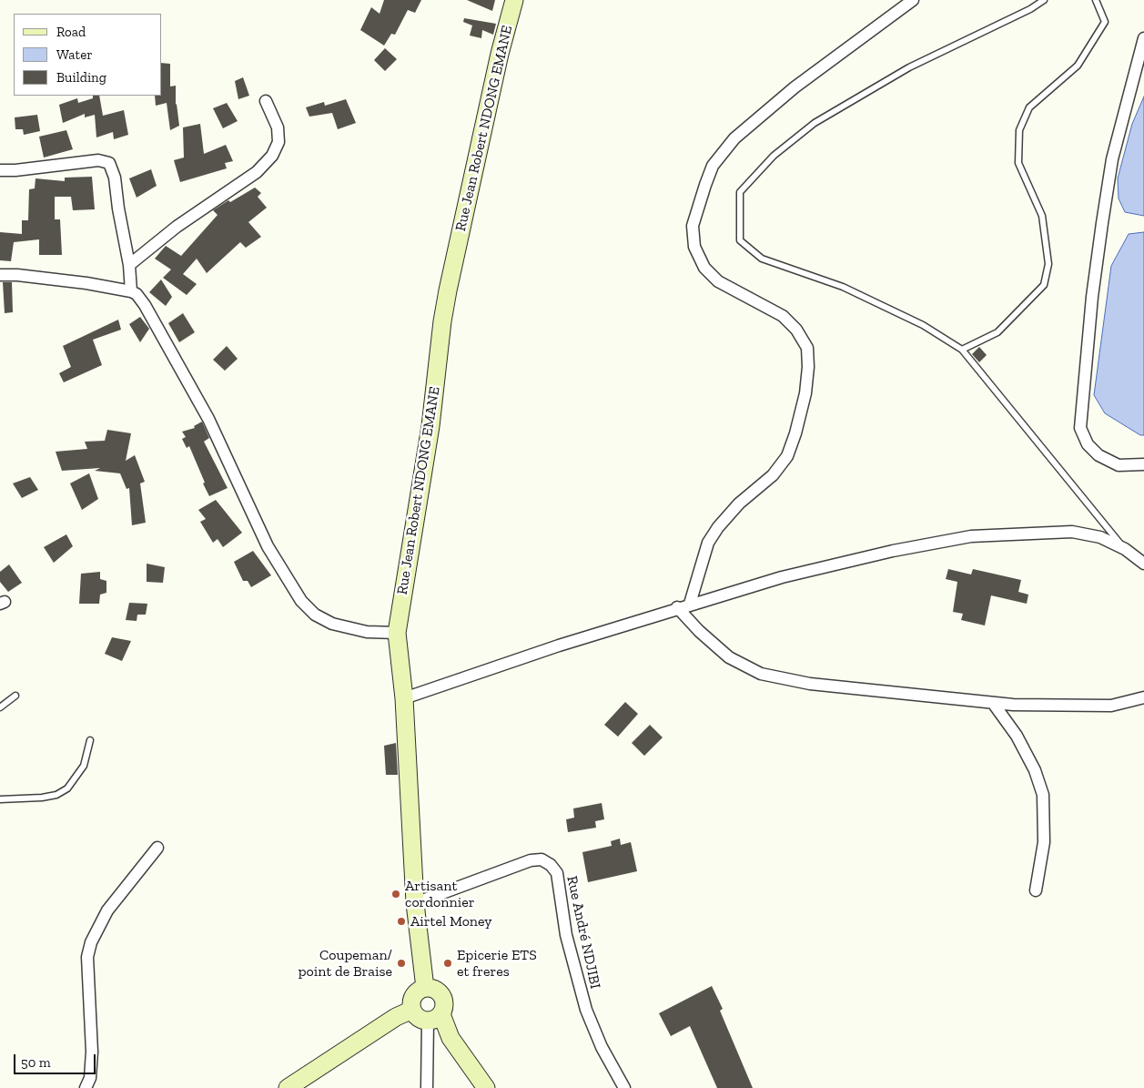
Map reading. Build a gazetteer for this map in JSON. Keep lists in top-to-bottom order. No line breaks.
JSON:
{"streets":{"street":["Rue Jean Robert NDONG EMANE","Rue André NDJIBI"]},"crossings":[["Rue Jean Robert NDONG EMANE","Rue André NDJIBI"]],"places":["Artisant cordonnier","Airtel Money","Coupeman/ point de Braise","Epicerie ETS et freres"],"legend":["Road","Water","Building"],"scale_bar":"50 m"}
